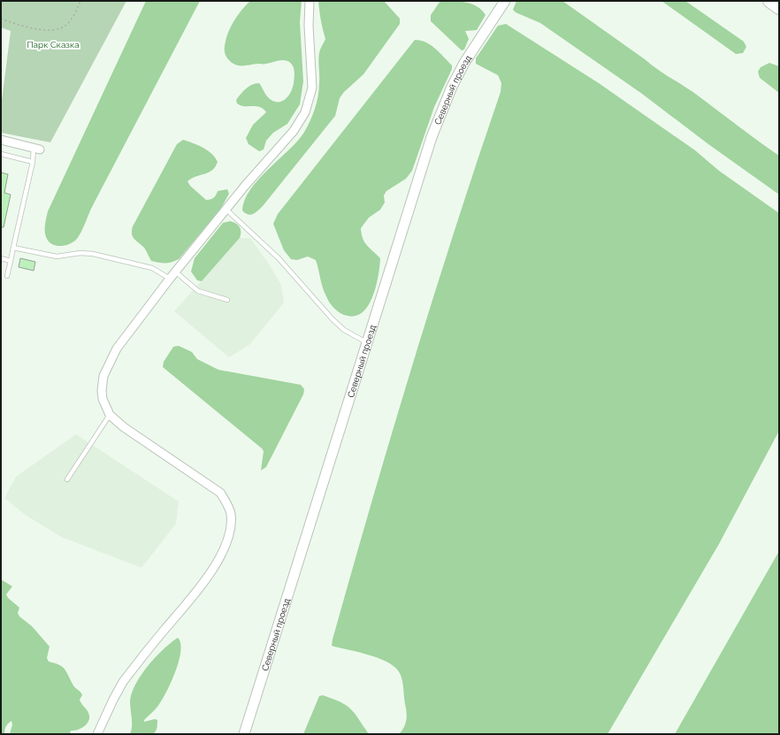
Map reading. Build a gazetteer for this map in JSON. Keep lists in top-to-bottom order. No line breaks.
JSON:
{"streets":{"street":["Северный проезд"]},"parks":["Парк Сказка"]}
